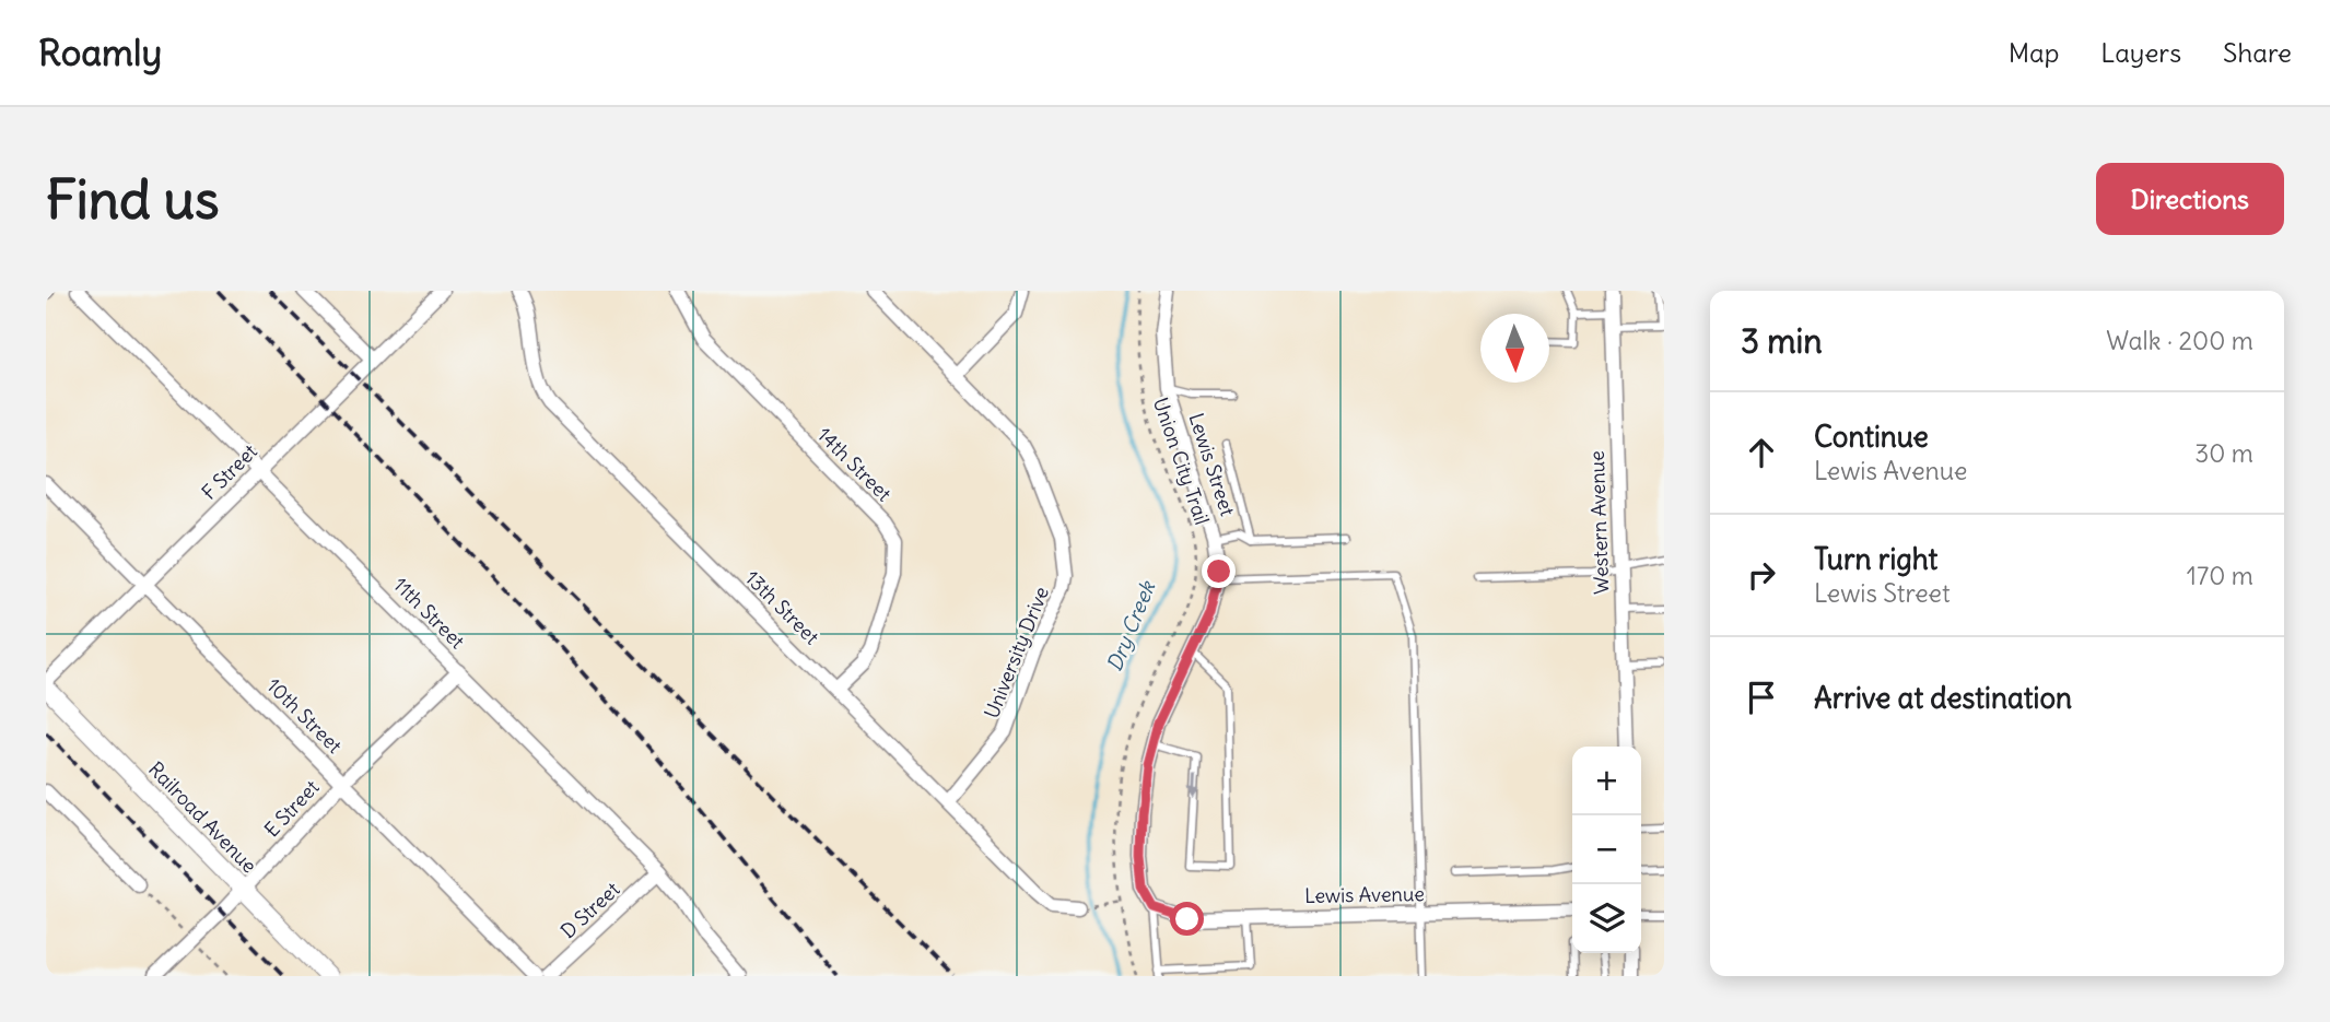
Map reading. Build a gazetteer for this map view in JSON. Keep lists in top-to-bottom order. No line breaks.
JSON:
{"streets":{"street":["14th Street","Lewis Street","F Street","Western Avenue","13th Street","11th Street","University Drive","10th Street","E Street","Railroad Avenue","Lewis Avenue","D Street"],"path":["Union City Trail"]},"crossings":[["14th Street","13th Street"],["Lewis Street","Lewis Avenue"],["F Street","11th Street"],["F Street","10th Street"],["13th Street","University Drive"],["11th Street","E Street"],["11th Street","D Street"],["10th Street","E Street"],["E Street","Railroad Avenue"]],"water":["Dry Creek"],"north":"bottom","page":{"header":"Roamly","nav":["Map","Layers","Share"],"buttons":"Directions","title":"Find us","heading":["3 min","Walk · 200 m"],"list":[["Continue","Lewis Avenue","30 m"],["Turn right","Lewis Street","170 m"],"Arrive at destination"],"map_buttons":["+","−"]}}
